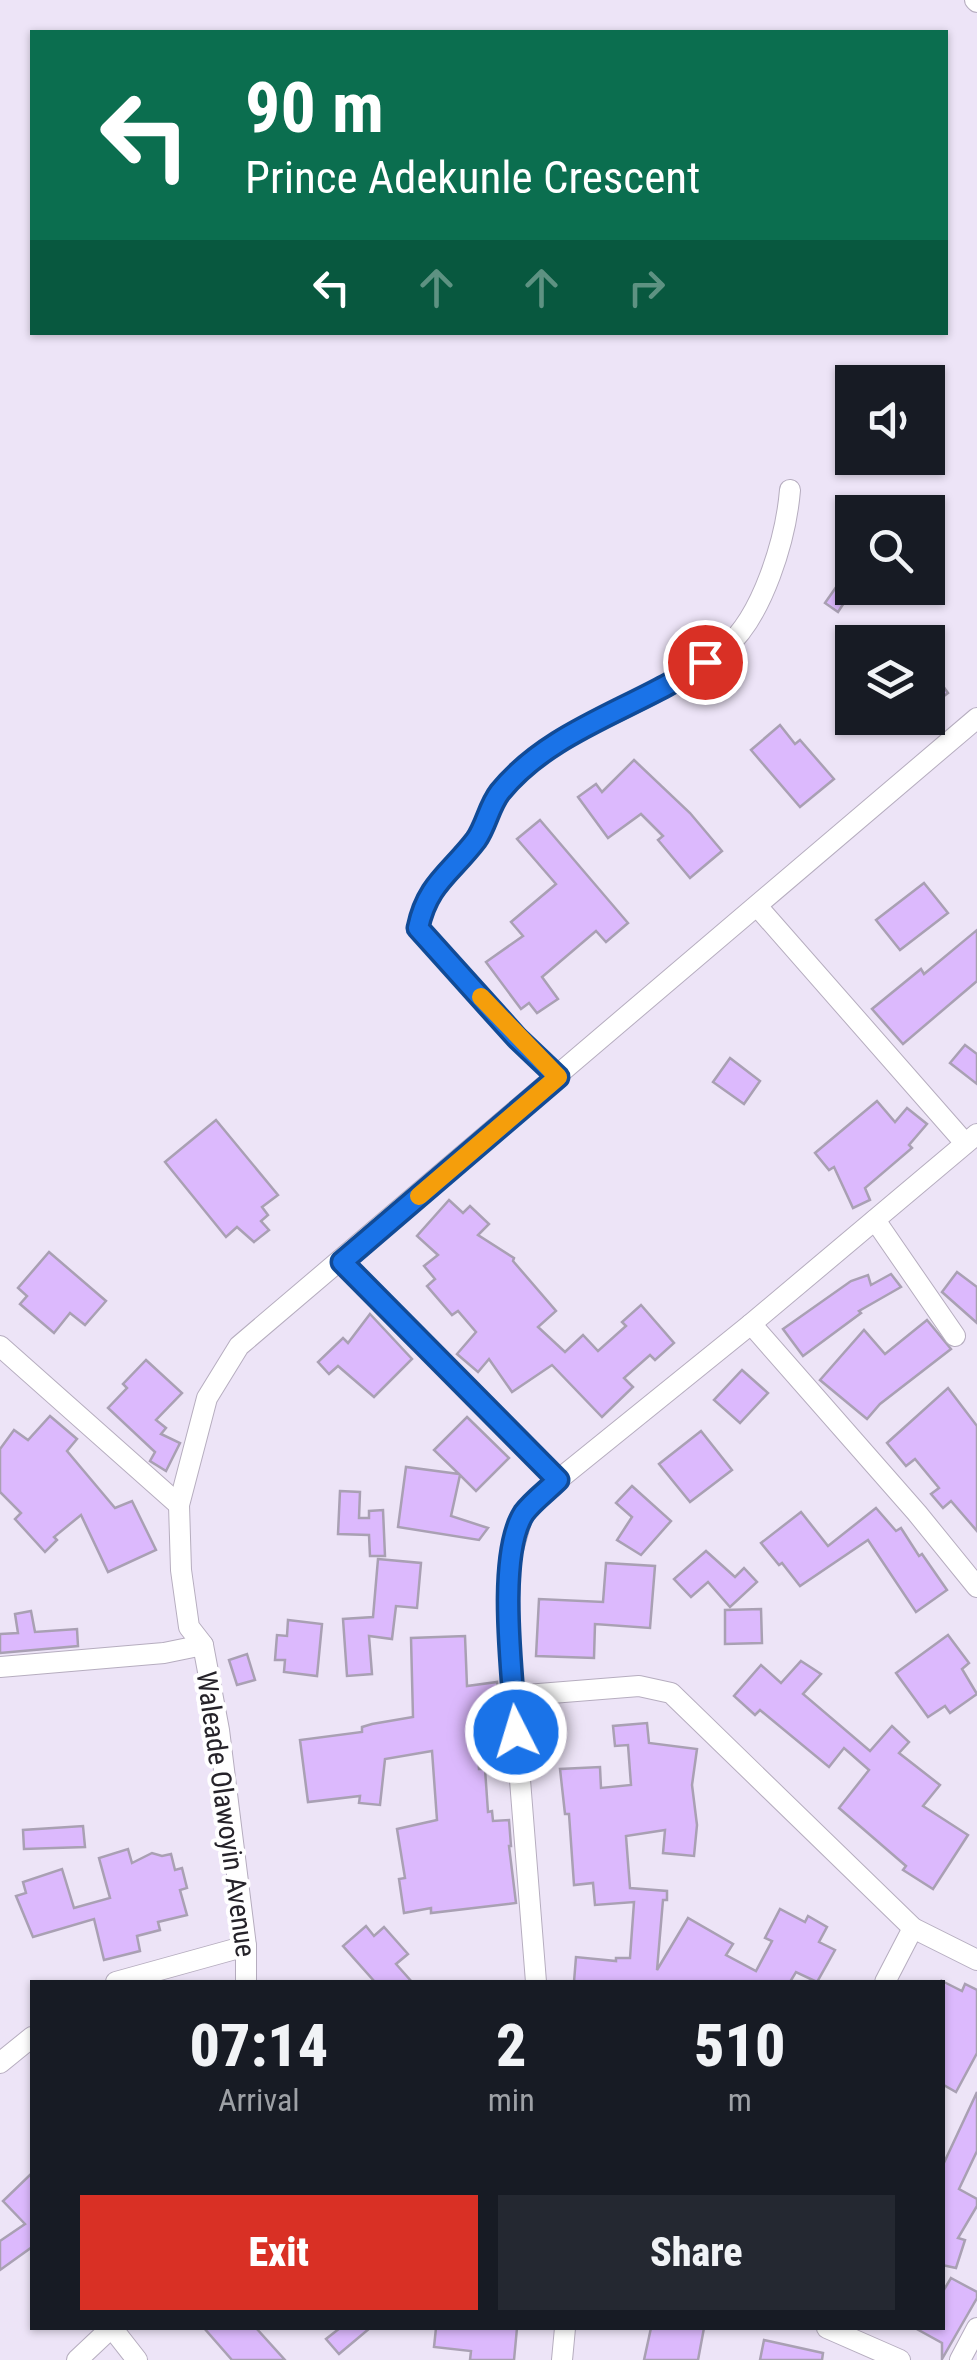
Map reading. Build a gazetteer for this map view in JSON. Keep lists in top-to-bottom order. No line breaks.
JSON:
{"streets":{"street":["Waleade Olawoyin Avenue"]},"page":{"turn":["90 m","Prince Adekunle Crescent"],"eta":["07:14","Arrival","2","min","510","m"],"buttons":["Exit","Share"]}}
